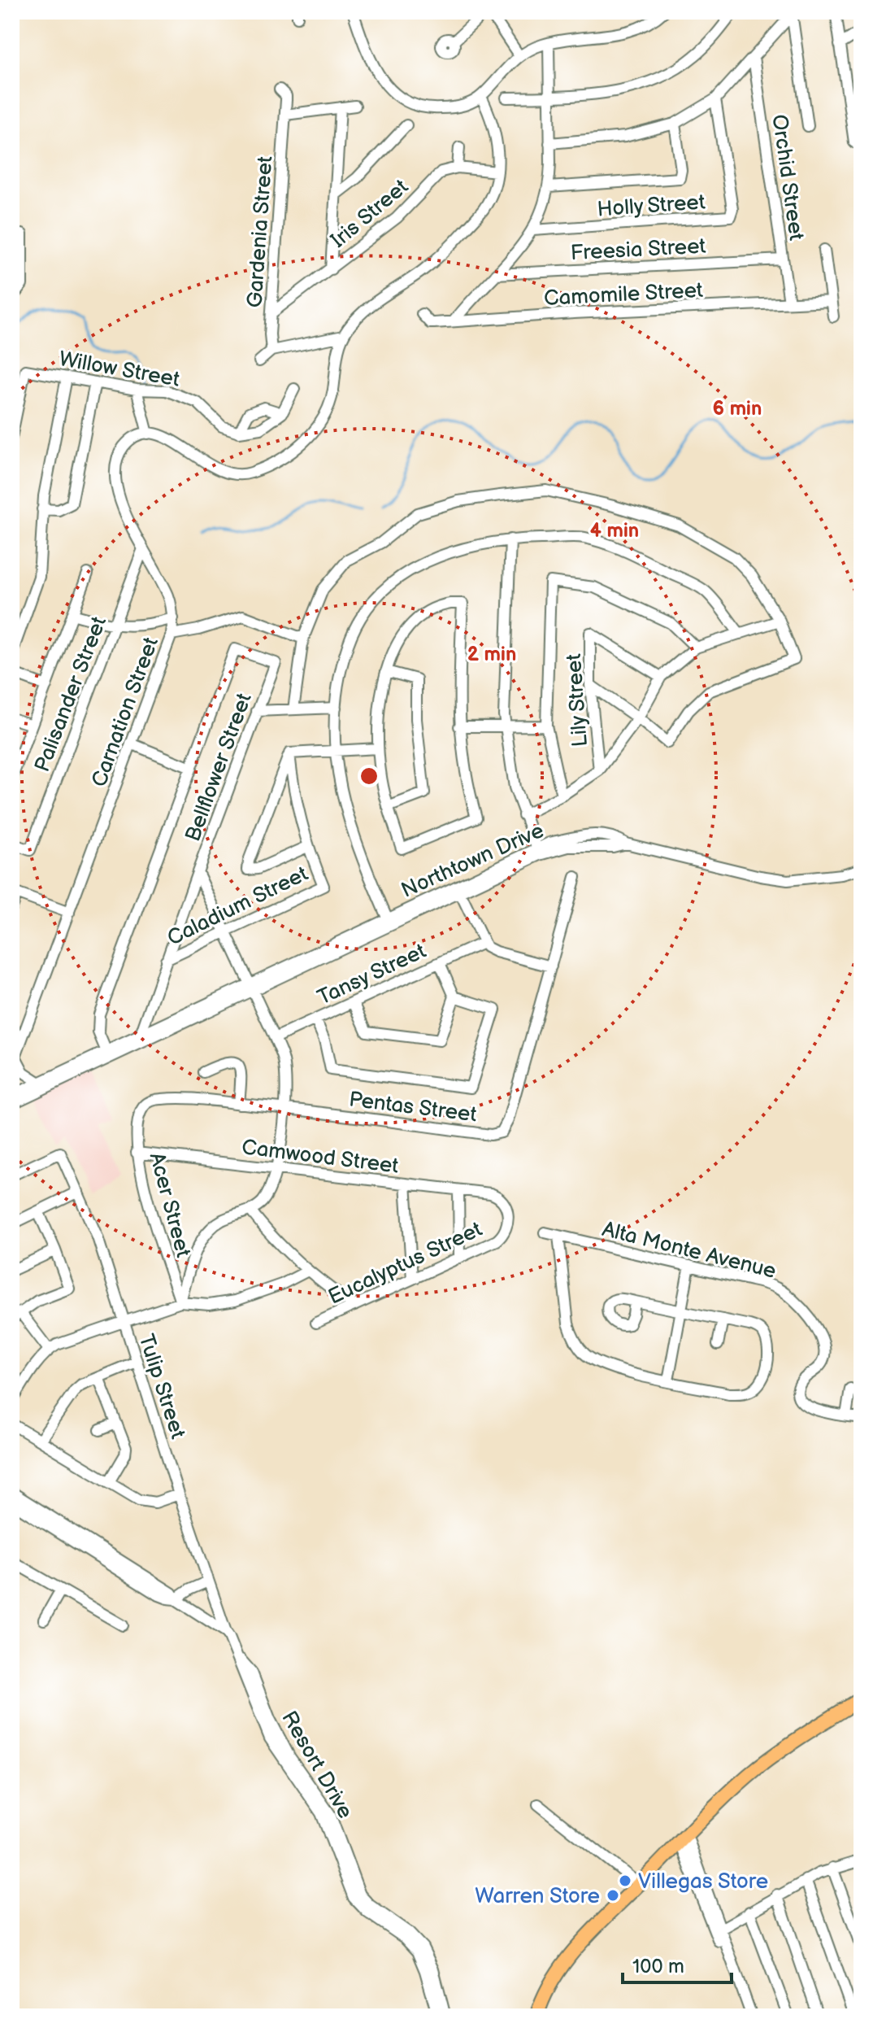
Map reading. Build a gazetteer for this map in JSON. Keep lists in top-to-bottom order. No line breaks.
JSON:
{"streets":{"street":["Orchid Street","Holly Street","Iris Street","Gardenia Street","Freesia Street","Camomile Street","Willow Street","Palisander Street","Lily Street","Carnation Street","Bellflower Street","Northtown Drive","Caladium Street","Tansy Street","Pentas Street","Camwood Street","Acer Street","Alta Monte Avenue","Eucalyptus Street","Tulip Street","Resort Drive"]},"crossings":[["Orchid Street","Freesia Street"],["Orchid Street","Camomile Street"],["Iris Street","Gardenia Street"],["Palisander Street","Carnation Street"],["Carnation Street","Bellflower Street"],["Bellflower Street","Northtown Drive"],["Bellflower Street","Caladium Street"],["Pentas Street","Acer Street"],["Camwood Street","Acer Street"],["Camwood Street","Eucalyptus Street"],["Tulip Street","Resort Drive"]],"places":["Villegas Store","Warren Store"],"scale_bar":"100 m","rings":["6 min","4 min","2 min"]}
